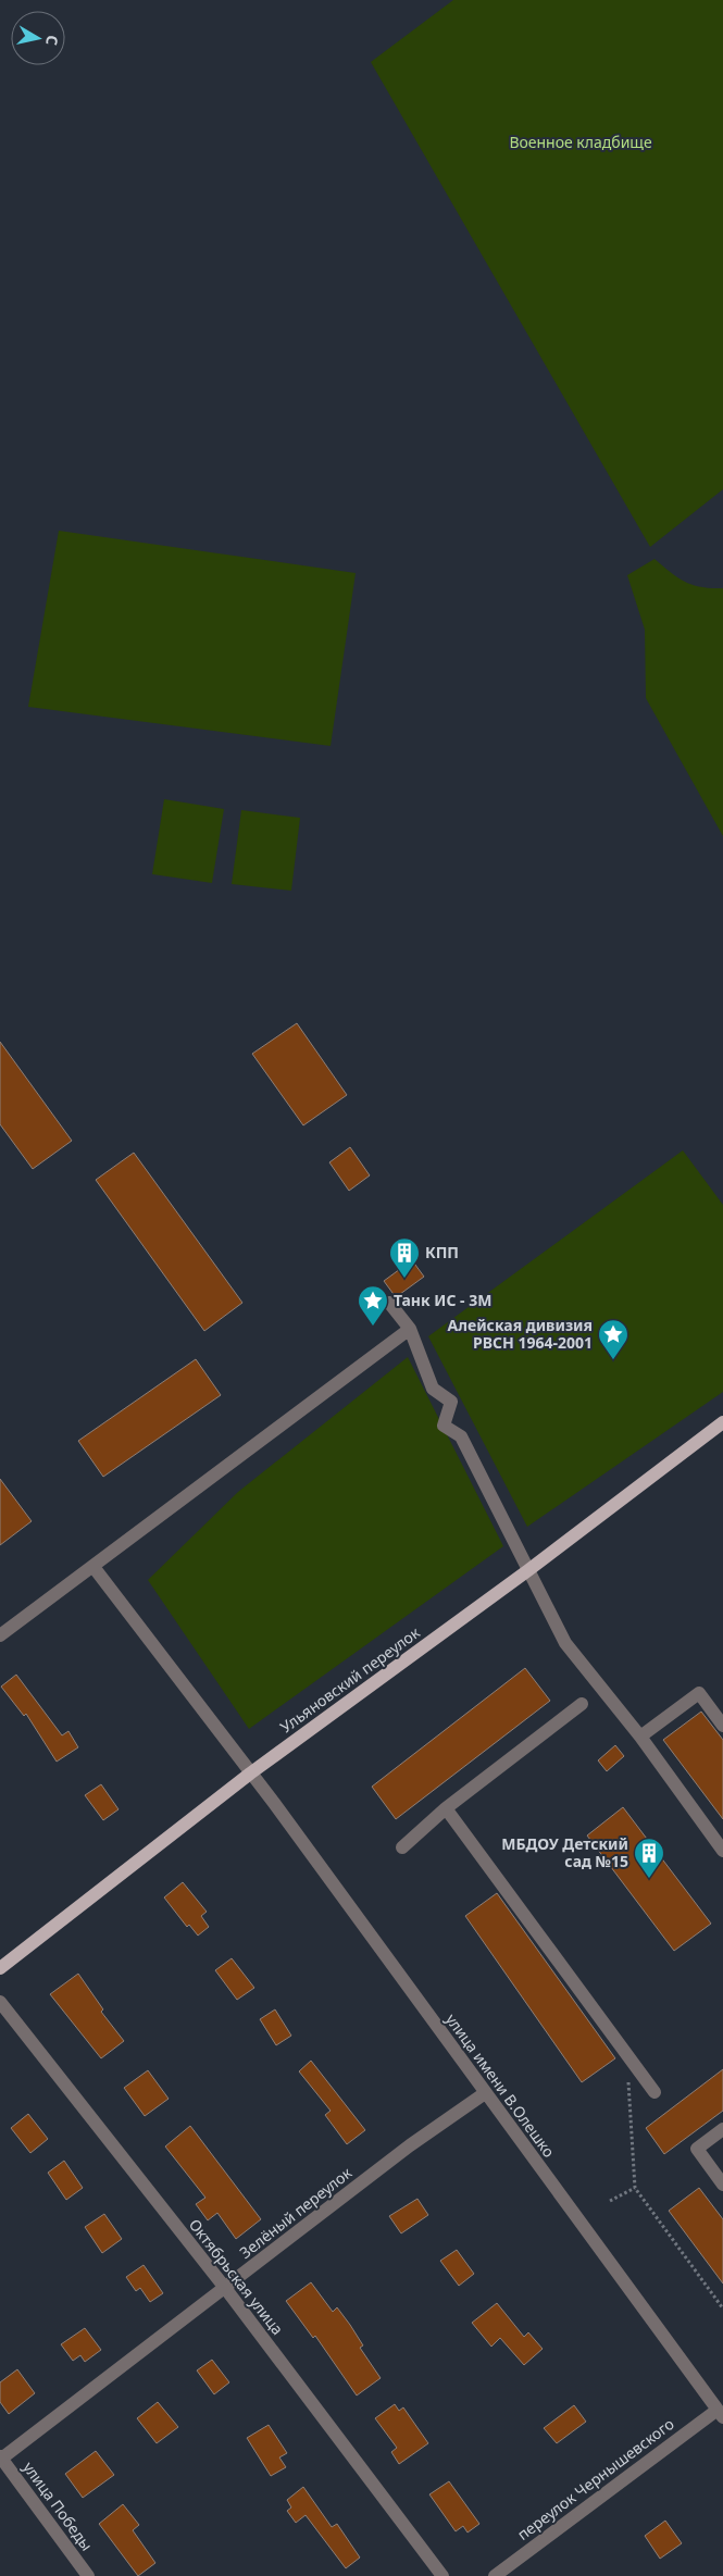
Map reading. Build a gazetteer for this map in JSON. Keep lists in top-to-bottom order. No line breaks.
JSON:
{"streets":{"main road":["Ульяновский переулок"],"street":["улица имени В.Олешко","Зелёный переулок","Октябрьская улица","переулок Чернышевского","улица Победы"]},"crossings":[["Ульяновский переулок","улица имени В.Олешко"],["улица имени В.Олешко","Зелёный переулок"],["улица имени В.Олешко","переулок Чернышевского"],["Зелёный переулок","Октябрьская улица"],["Зелёный переулок","улица Победы"]],"parks":["Военное кладбище"],"places":{"building":["КПП","МБДОУ Детский сад №15"],"place":["Танк ИС - 3М","Алейская дивизия РВСН 1964-2001"]},"north":"right"}
